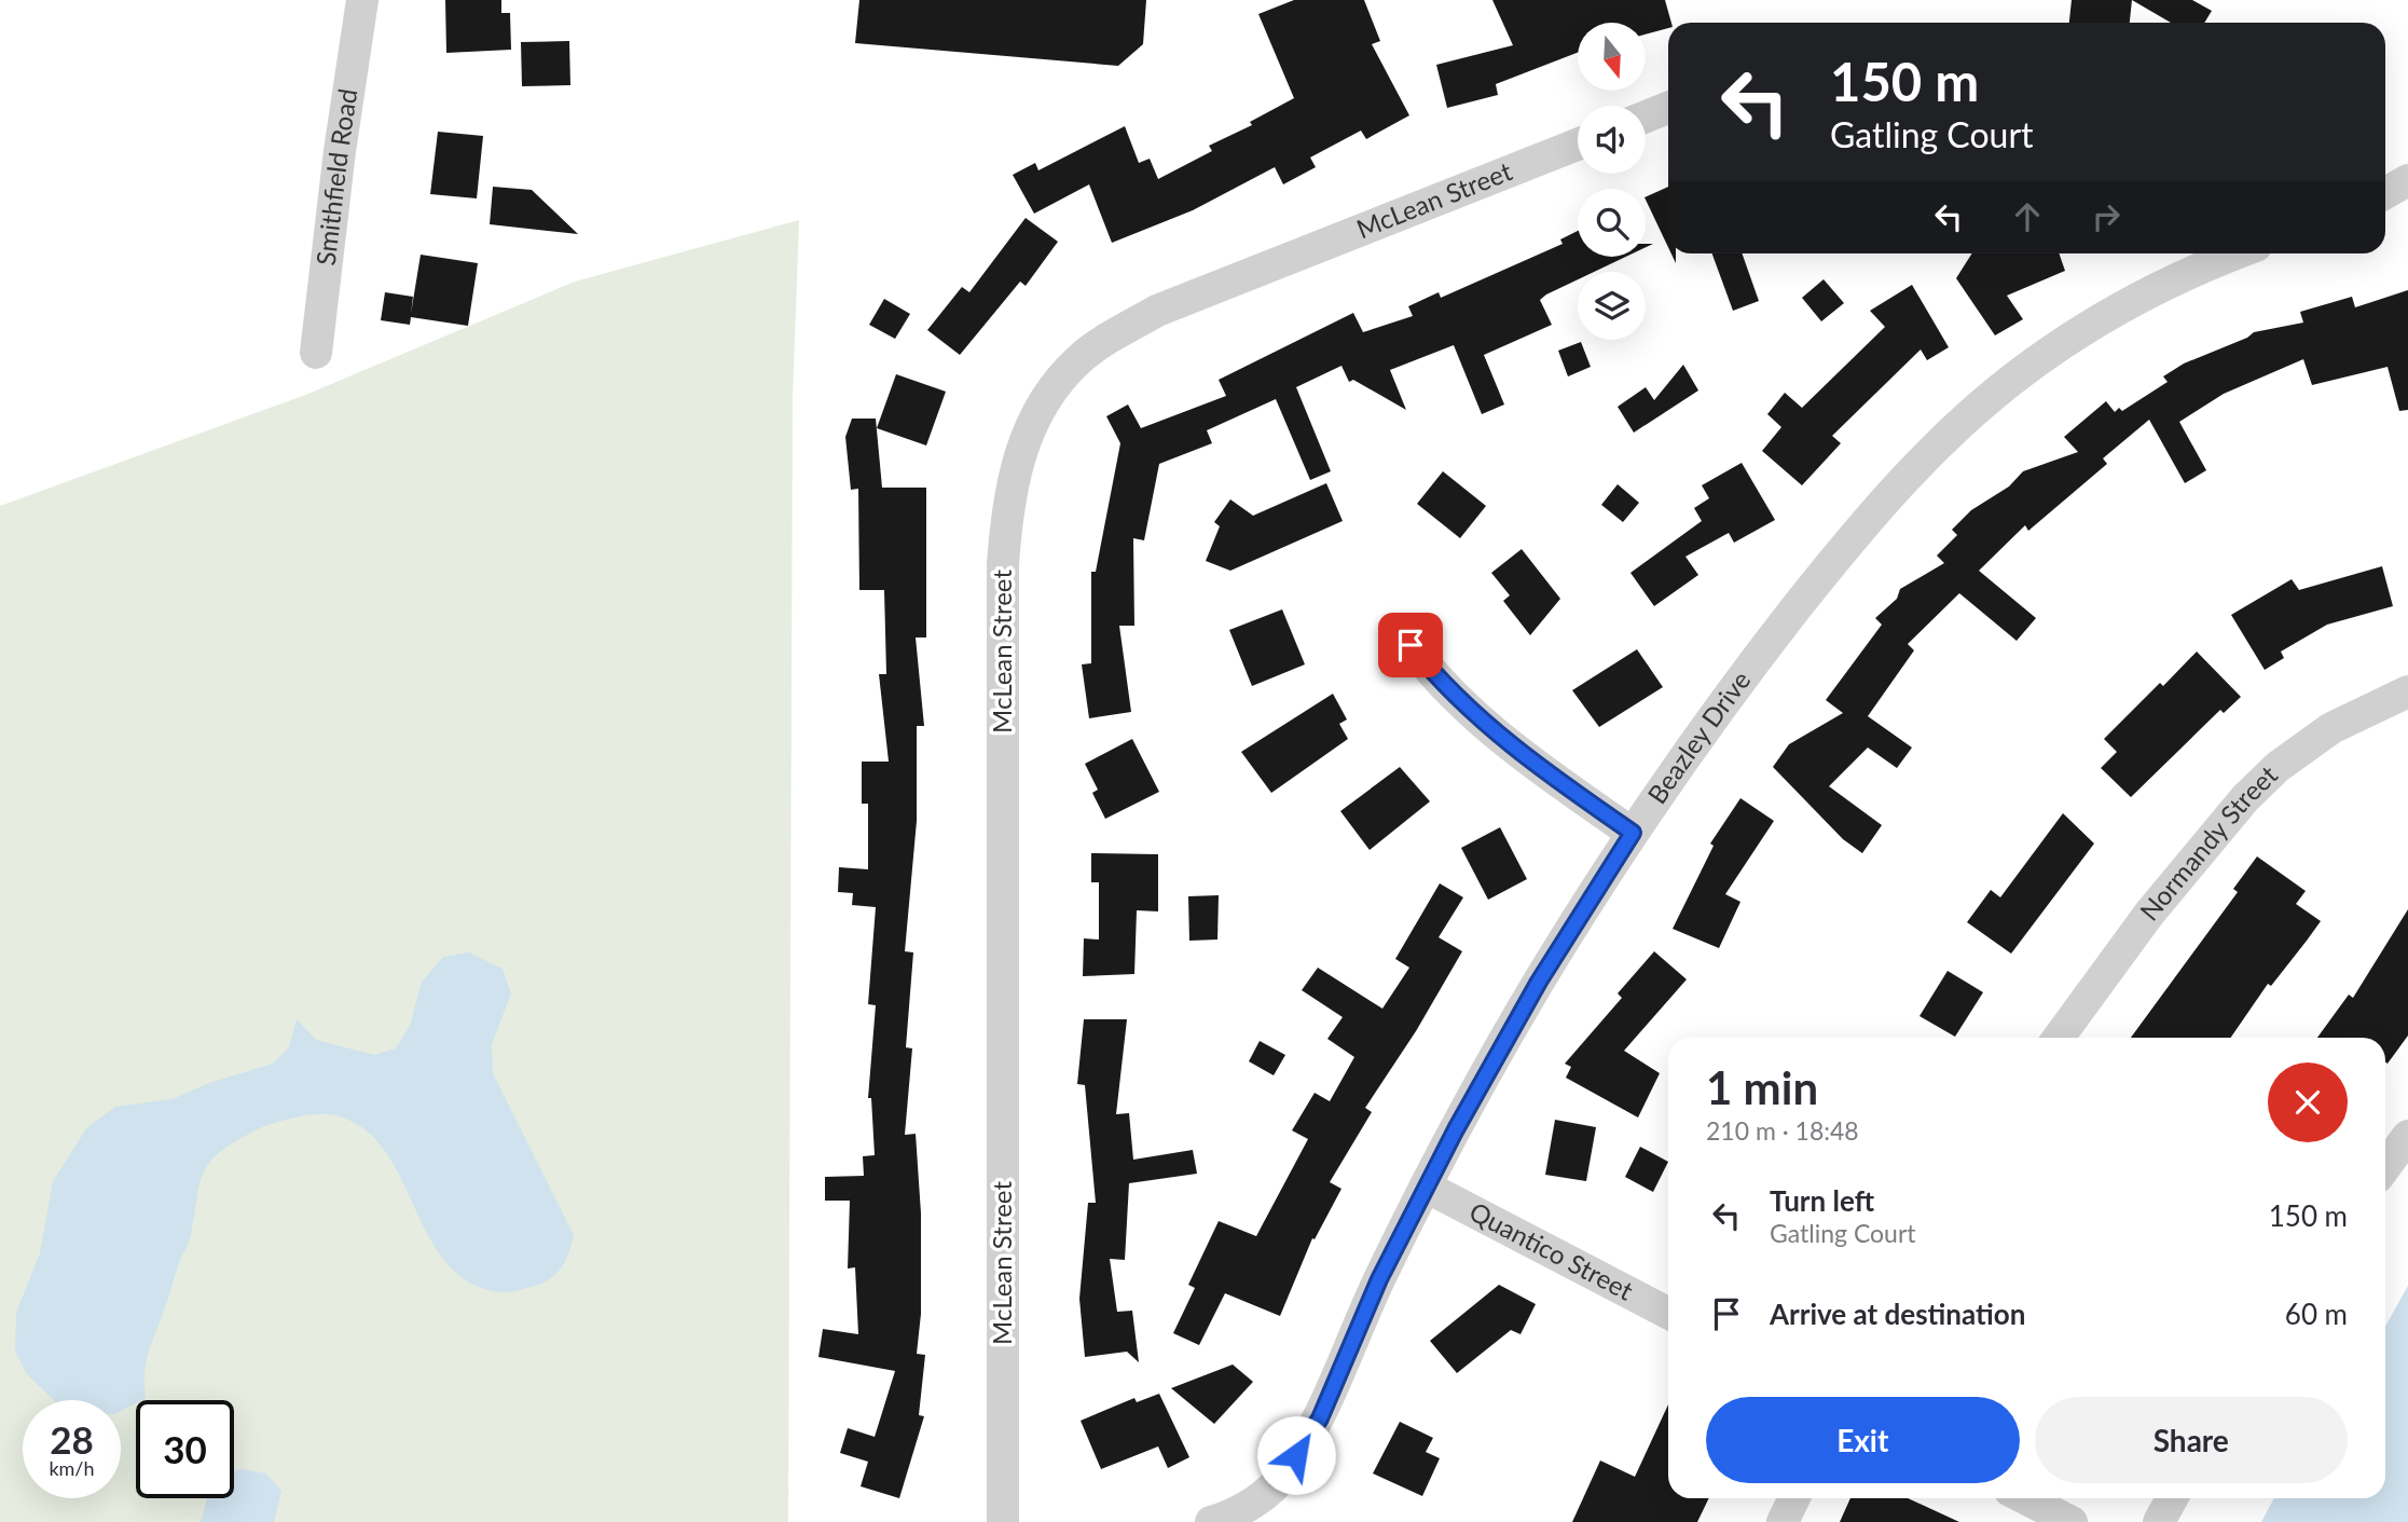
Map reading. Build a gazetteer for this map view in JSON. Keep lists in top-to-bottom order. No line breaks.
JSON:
{"streets":{"street":["Smithfield Road","McLean Street","Beazley Drive","Normandy Street","Quantico Street"]},"crossings":[["Beazley Drive","Quantico Street"]],"north":"bottom","page":{"turn":["150 m","Gatling Court"],"heading":["1 min","210 m · 18:48"],"list":[{"name":"Turn left","note":"Gatling Court","value":"150 m"},{"name":"Arrive at destination","value":"60 m"}],"buttons":["Exit","Share"],"speed":"28 km/h","limit":"30"}}
